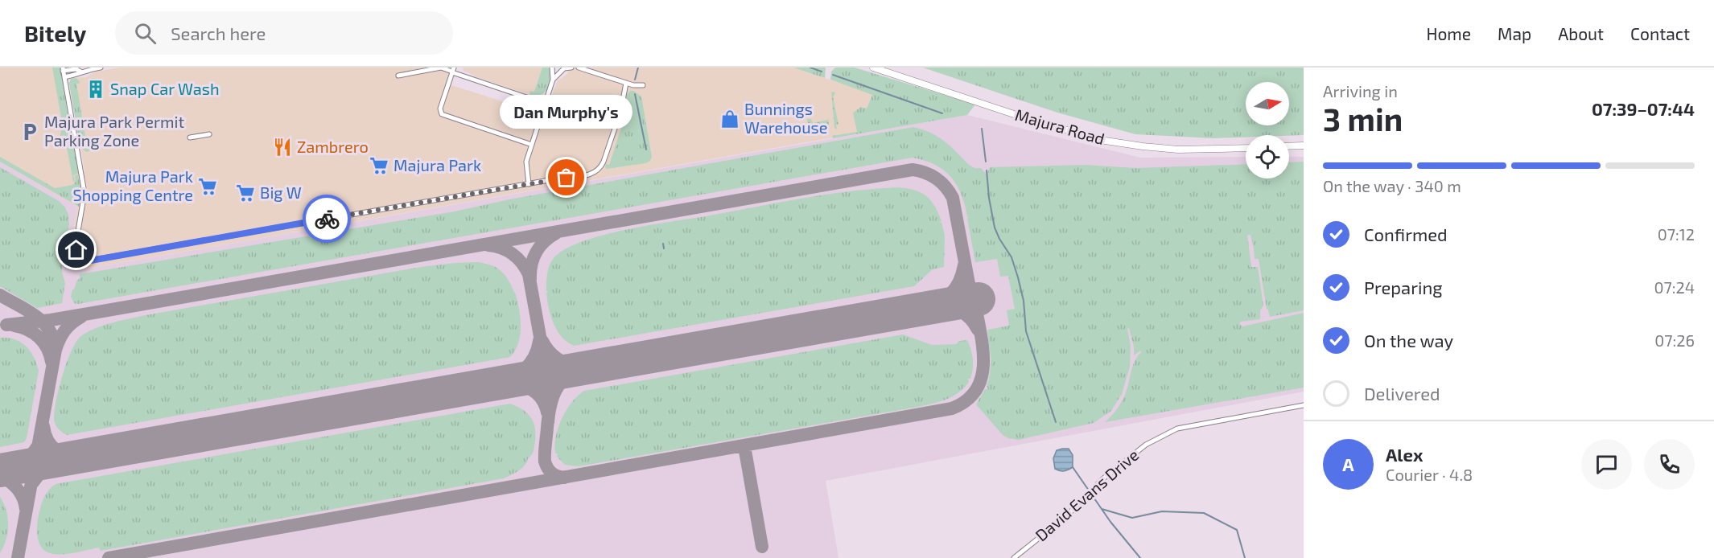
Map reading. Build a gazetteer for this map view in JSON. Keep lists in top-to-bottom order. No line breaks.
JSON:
{"streets":{"main road":["Majura Road"],"street":["David Evans Drive"]},"places":{"building":["Snap Car Wash"],"shop":["Bunnings Warehouse"],"parking":["Majura Park Permit Parking Zone"],"restaurant":["Zambrero"],"supermarket":["Majura Park","Majura Park Shopping Centre","Big W"],"other":["Dan Murphy's"]},"north":"right","page":{"header":"Bitely","search":"Search here","nav":["Home","Map","About","Contact"],"heading":["3 min","Arriving in","07:39–07:44"],"panel":["Alex","Courier · 4.8"],"bubble":"Dan Murphy's","bar":"On the way · 340 m","list":[["Confirmed","07:12"],["Preparing","07:24"],["On the way","07:26"],"Delivered"],"round":"A"}}
